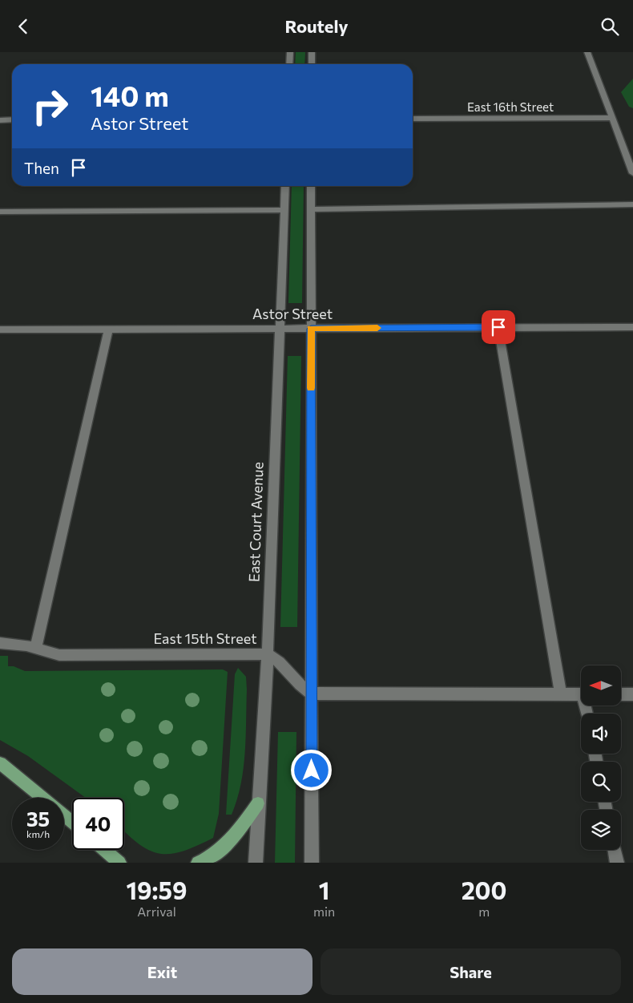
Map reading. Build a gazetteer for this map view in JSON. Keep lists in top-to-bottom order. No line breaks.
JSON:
{"streets":{"street":["East 16th Street","Astor Street","East Court Avenue","East 15th Street"]},"crossings":[["Astor Street","East Court Avenue"],["East Court Avenue","East 15th Street"]],"north":"left","page":{"header":"Routely","turn":["140 m","Astor Street"],"then":"Then","speed":"35 km/h","limit":"40","eta":["19:59","Arrival","1","min","200","m"],"buttons":["Exit","Share"]}}
